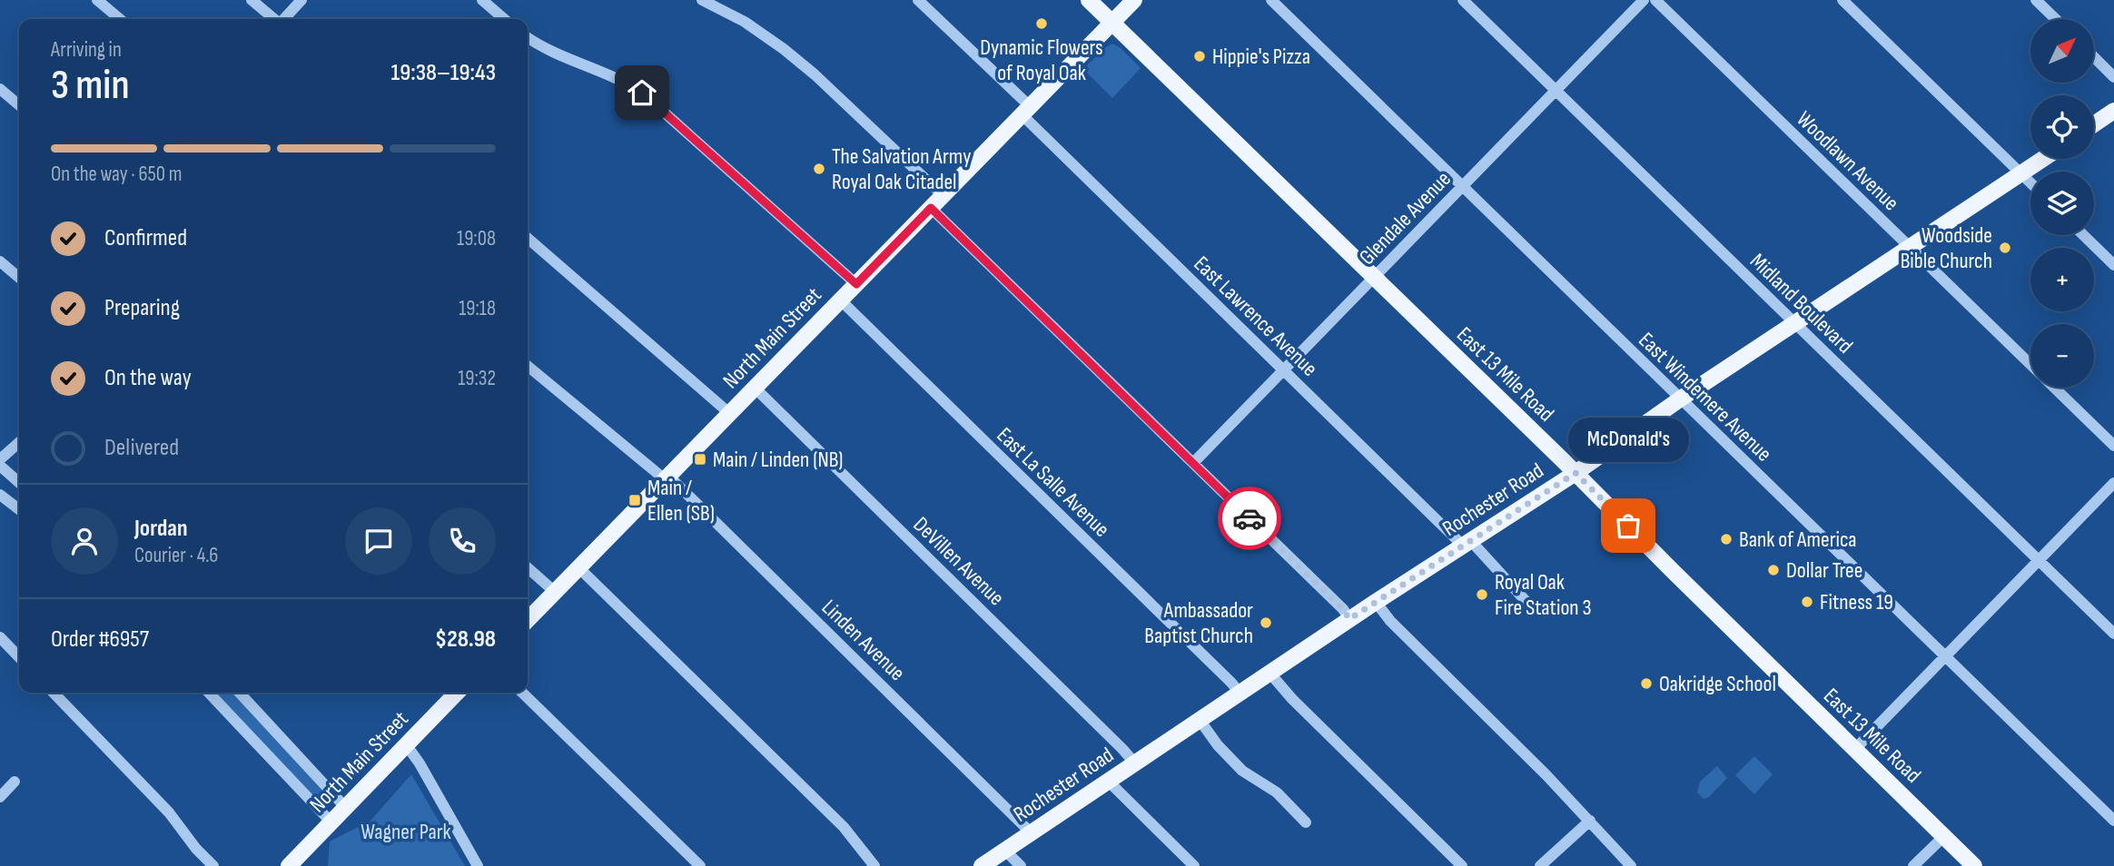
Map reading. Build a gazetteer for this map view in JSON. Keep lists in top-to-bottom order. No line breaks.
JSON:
{"streets":{"main road":["North Main Street","East 13 Mile Road","Rochester Road"],"street":["Woodlawn Avenue","Glendale Avenue","Midland Boulevard","East Lawrence Avenue","East Windemere Avenue","East La Salle Avenue","DeVillen Avenue","Linden Avenue"]},"crossings":[["Woodlawn Avenue","Rochester Road"],["Glendale Avenue","Midland Boulevard"],["Glendale Avenue","East Lawrence Avenue"],["Glendale Avenue","East 13 Mile Road"],["Glendale Avenue","East Windemere Avenue"],["Midland Boulevard","Rochester Road"],["East Lawrence Avenue","North Main Street"],["East Lawrence Avenue","Rochester Road"],["North Main Street","East 13 Mile Road"],["North Main Street","East La Salle Avenue"],["North Main Street","DeVillen Avenue"],["North Main Street","Linden Avenue"],["East 13 Mile Road","Rochester Road"],["East Windemere Avenue","Rochester Road"],["East La Salle Avenue","Rochester Road"],["Rochester Road","DeVillen Avenue"],["Rochester Road","Linden Avenue"]],"parks":["Wagner Park"],"places":{"other":["Dynamic Flowers of Royal Oak","Hippie's Pizza","The Salvation Army Royal Oak Citadel","Woodside Bible Church","McDonald's","Bank of America","Dollar Tree","Royal Oak Fire Station 3","Fitness 19","Ambassador Baptist Church","Oakridge School"],"transit":["Main / Linden (NB)","Main / Ellen (SB)"]},"north":"top right","page":{"map_buttons":["+","−"],"heading":["3 min","Arriving in","19:38–19:43"],"panel":["Jordan","Courier · 4.6","Order #6957","$28.98"],"bar":"On the way · 650 m","list":[["Confirmed","19:08"],["Preparing","19:18"],["On the way","19:32"],"Delivered"],"bubble":"McDonald's"}}
